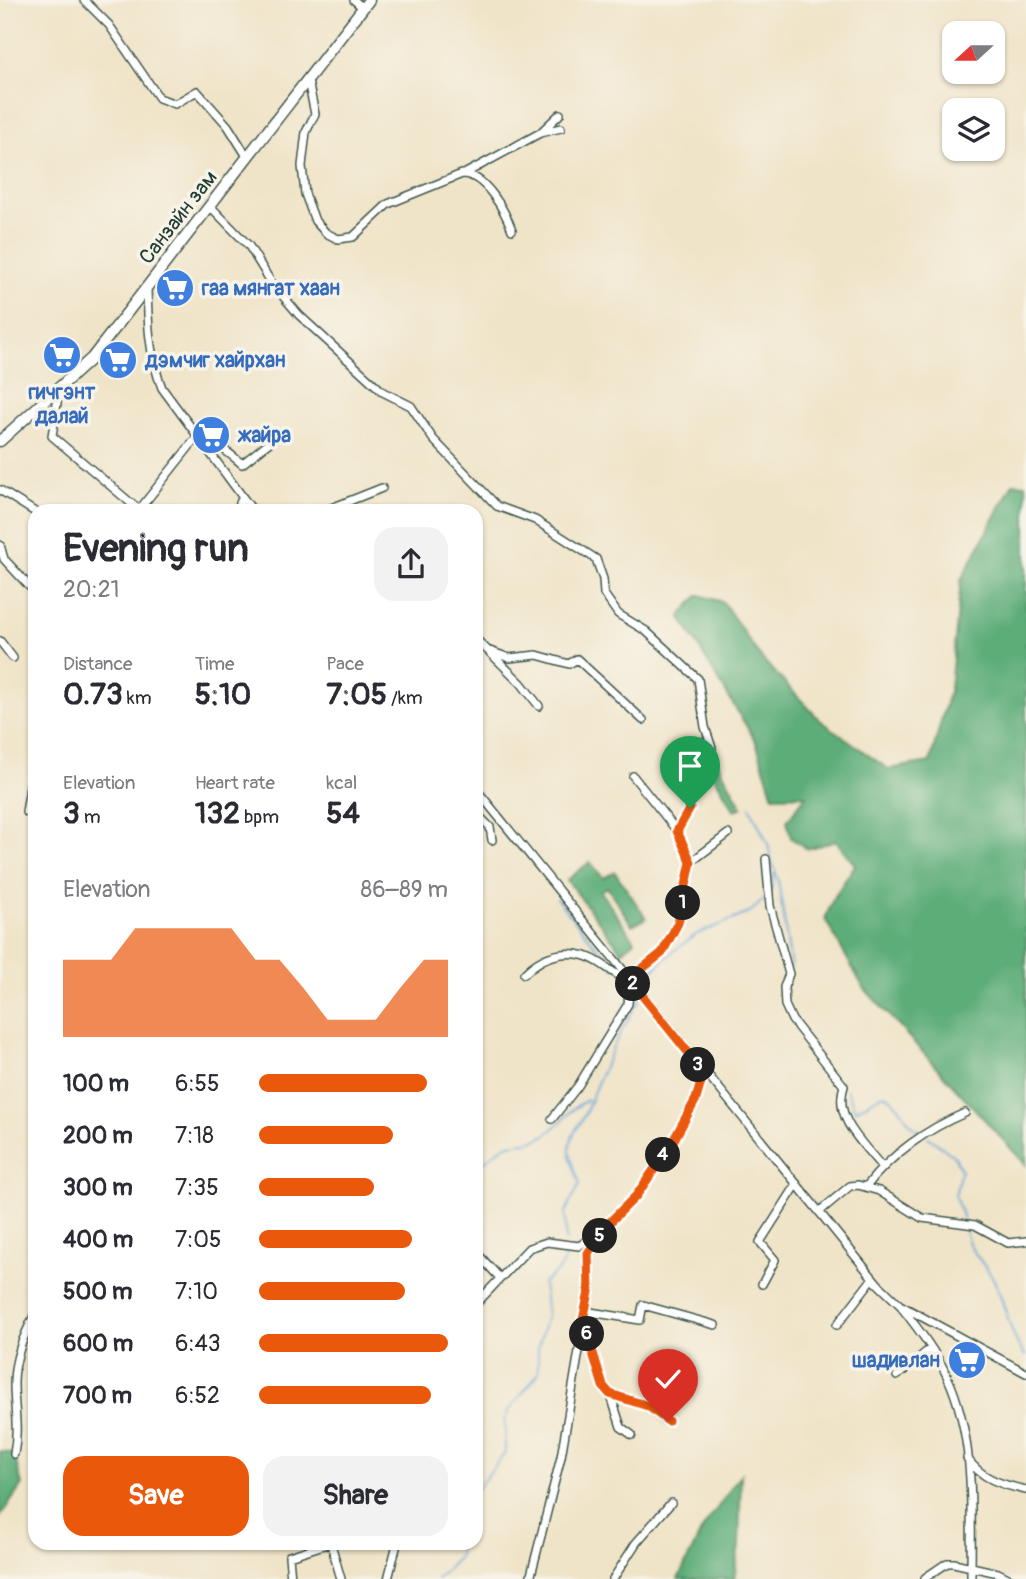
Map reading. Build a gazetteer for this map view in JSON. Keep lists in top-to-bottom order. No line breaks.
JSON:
{"streets":{"main road":["Санзайн зам"]},"places":{"supermarket":["гаа мянгат хаан","гичгэнт далай","дэмчиг хайрхан","жайра","шадивлан"]},"north":"left","page":{"heading":["Evening run","20:21"],"stats":[["Distance","0.73 km"],["Time","5:10"],["Pace","7:05 /km"],["Elevation","3 m"],["Heart rate","132 bpm"],["kcal","54"]],"chart":["Elevation","86–89 m"],"pins":["1","2","3","4","5","6"],"list":[{"name":"100 m","note":"6:55"},{"name":"200 m","note":"7:18"},{"name":"300 m","note":"7:35"},{"name":"400 m","note":"7:05"},{"name":"500 m","note":"7:10"},{"name":"600 m","note":"6:43"},{"name":"700 m","note":"6:52"}],"buttons":["Save","Share"]}}
